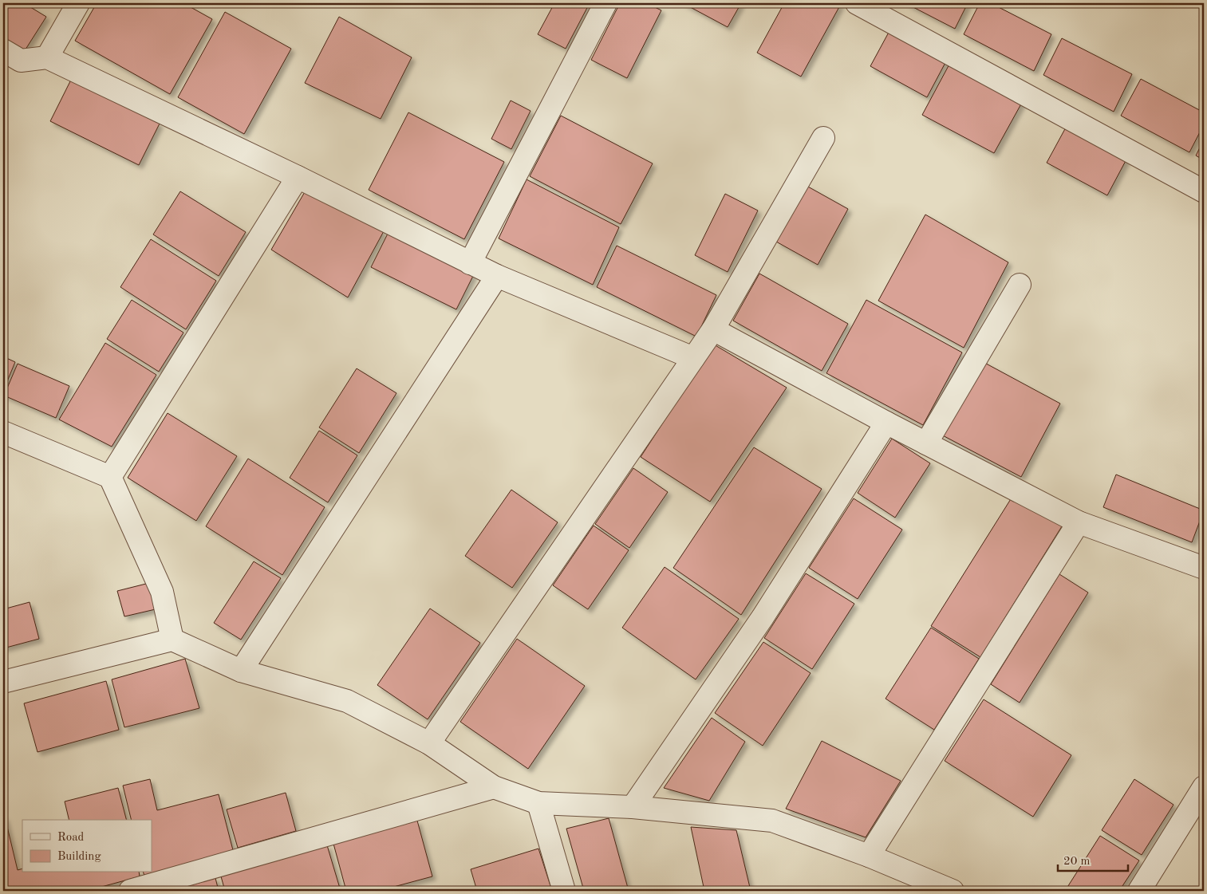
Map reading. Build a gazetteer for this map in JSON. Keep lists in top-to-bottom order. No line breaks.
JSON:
{"legend":["Road","Building"],"scale_bar":"20 m"}
